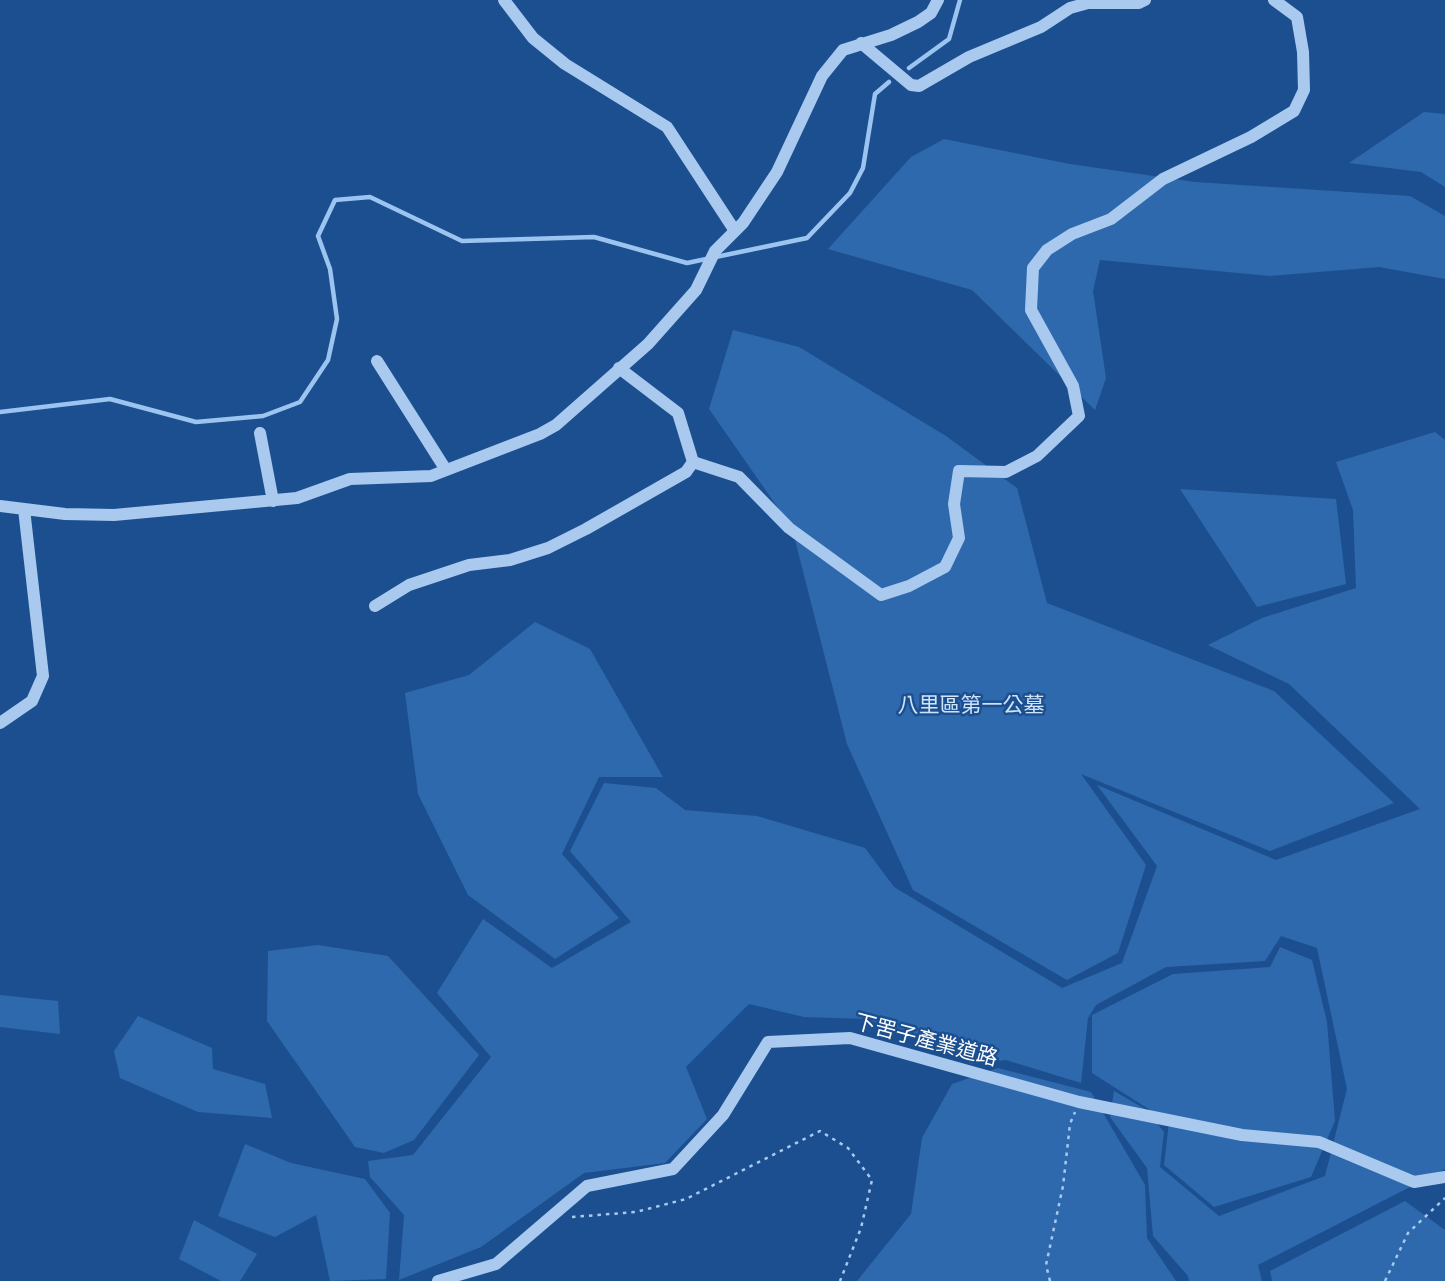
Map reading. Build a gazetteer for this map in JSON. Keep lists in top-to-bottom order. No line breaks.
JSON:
{"streets":{"street":["下罟子產業道路"]},"parks":["八里區第一公墓"]}
